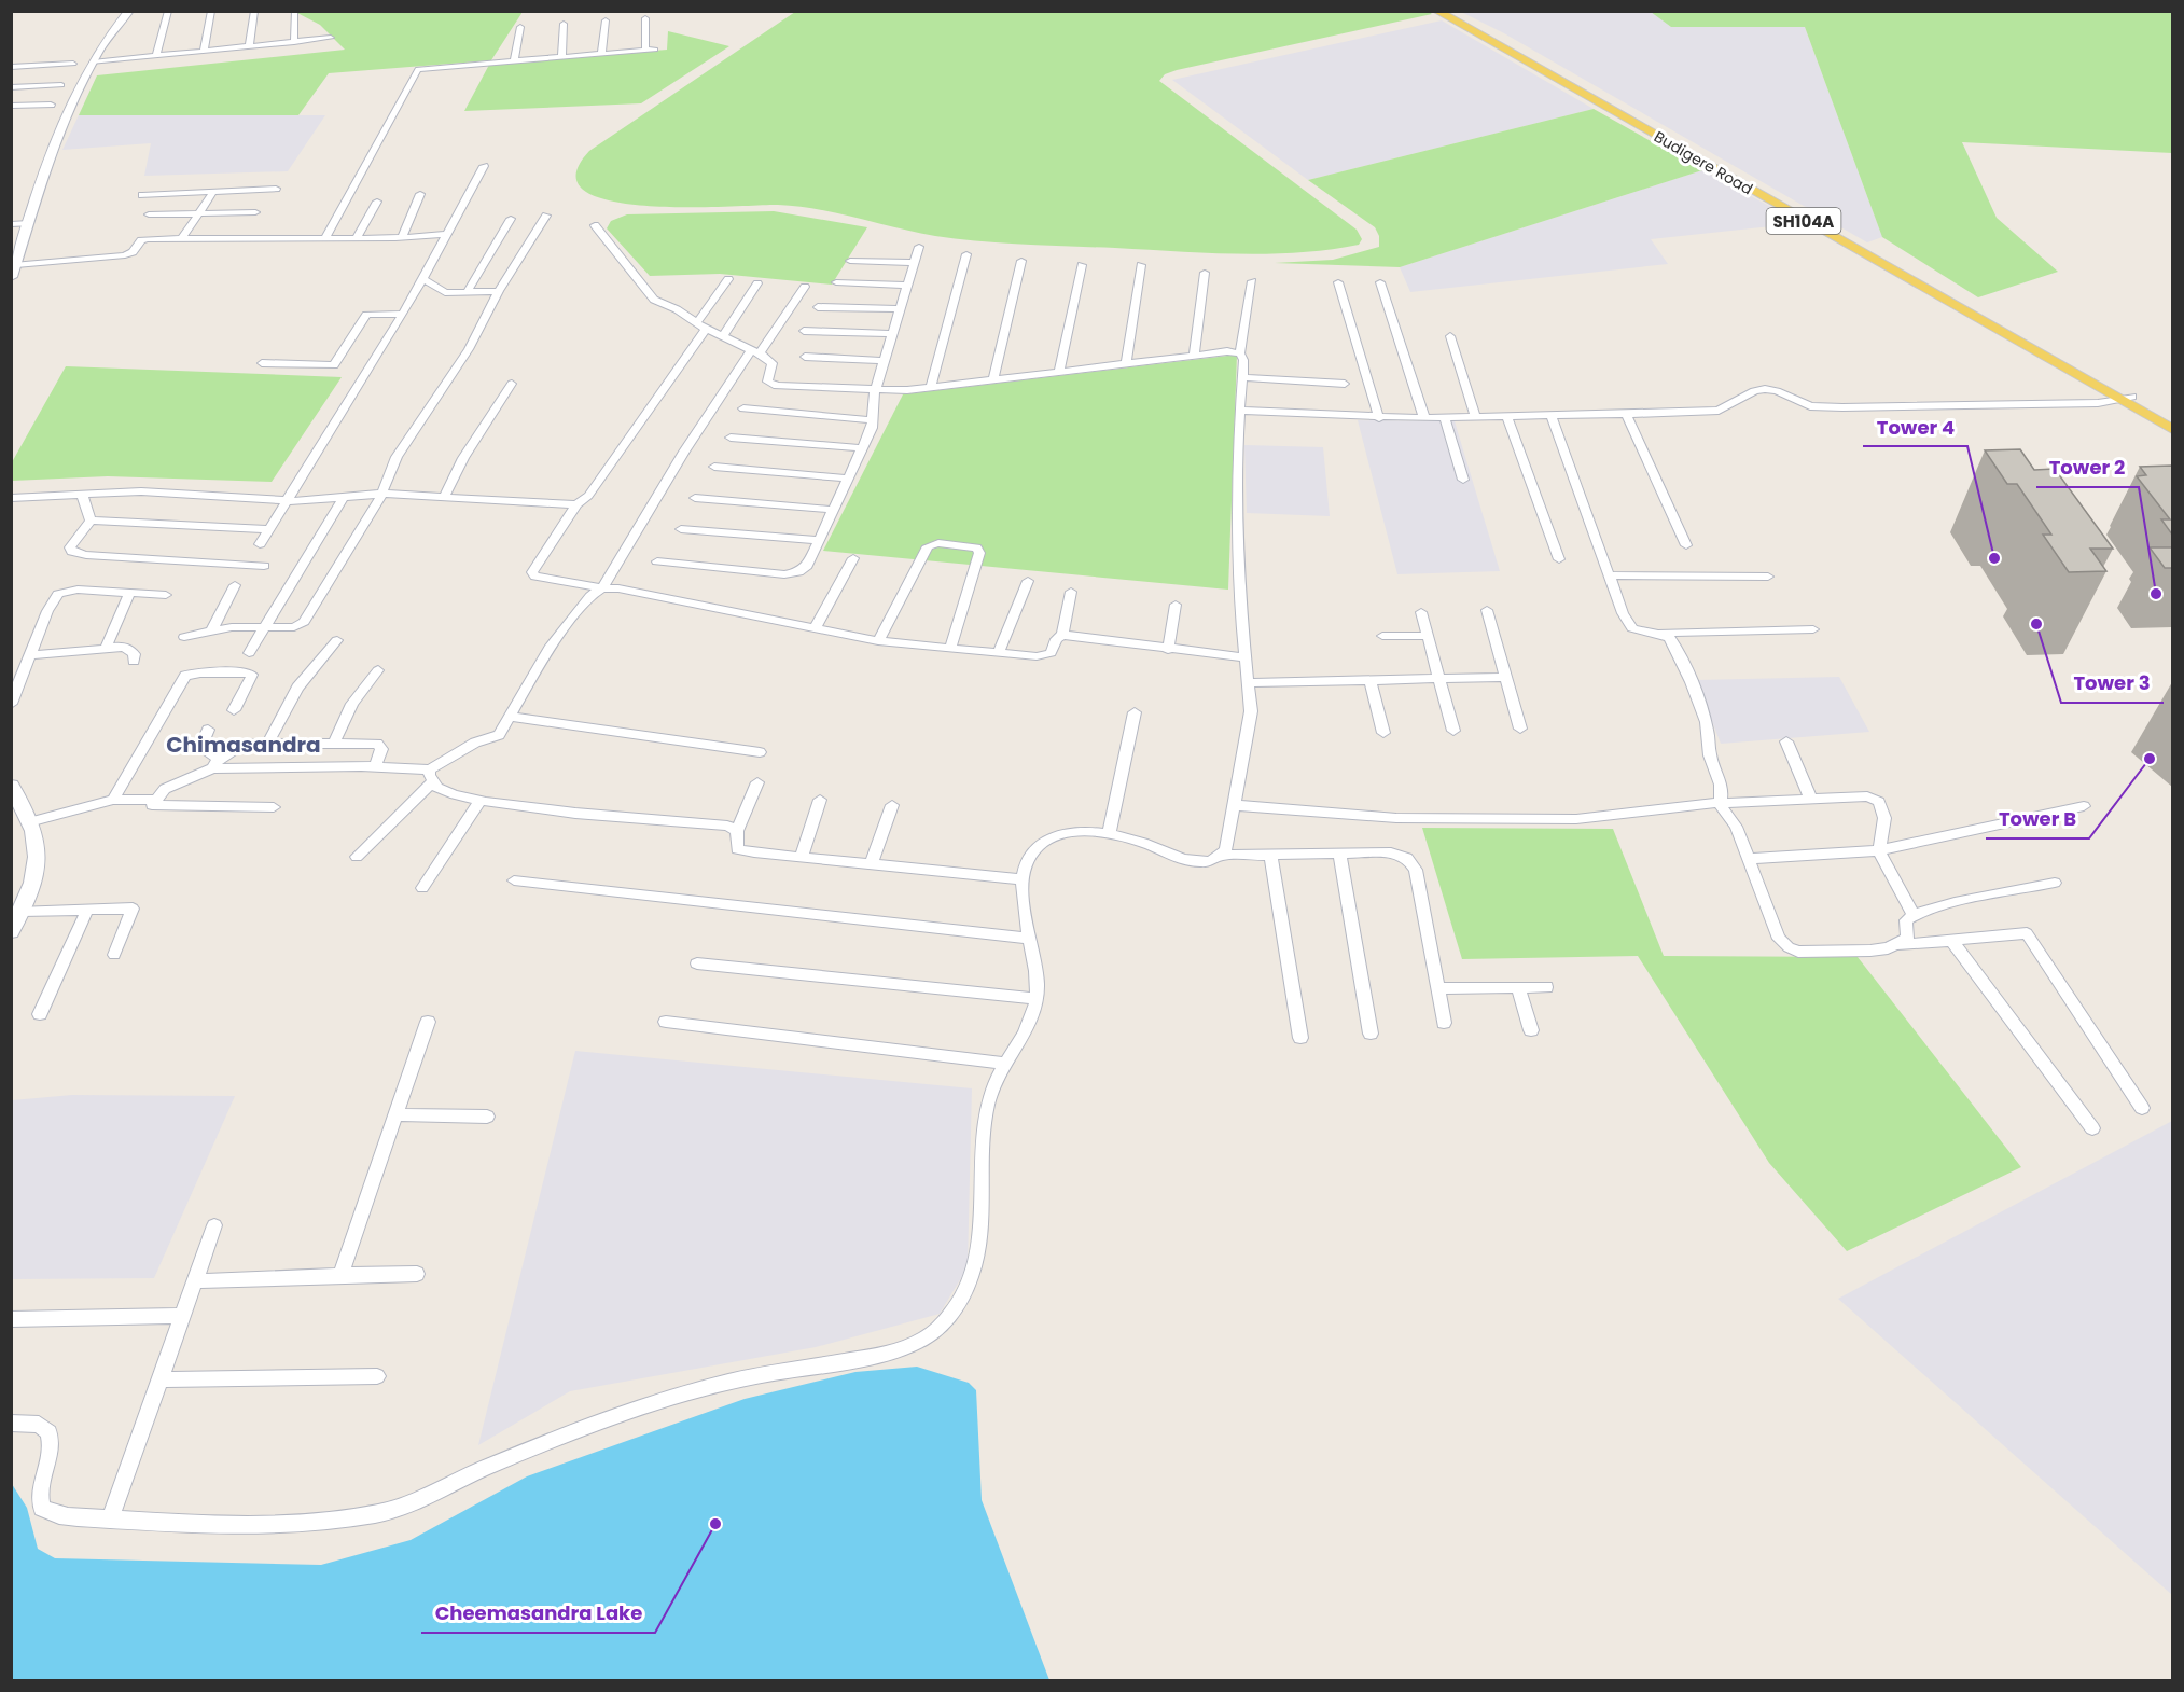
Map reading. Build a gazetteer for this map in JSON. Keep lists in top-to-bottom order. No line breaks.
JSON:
{"streets":{"main road":["Budigere Road","SH104A"]},"districts":["Chimasandra"],"places":["Tower 4","Tower 2","Tower 3","Tower B","Cheemasandra Lake"]}
